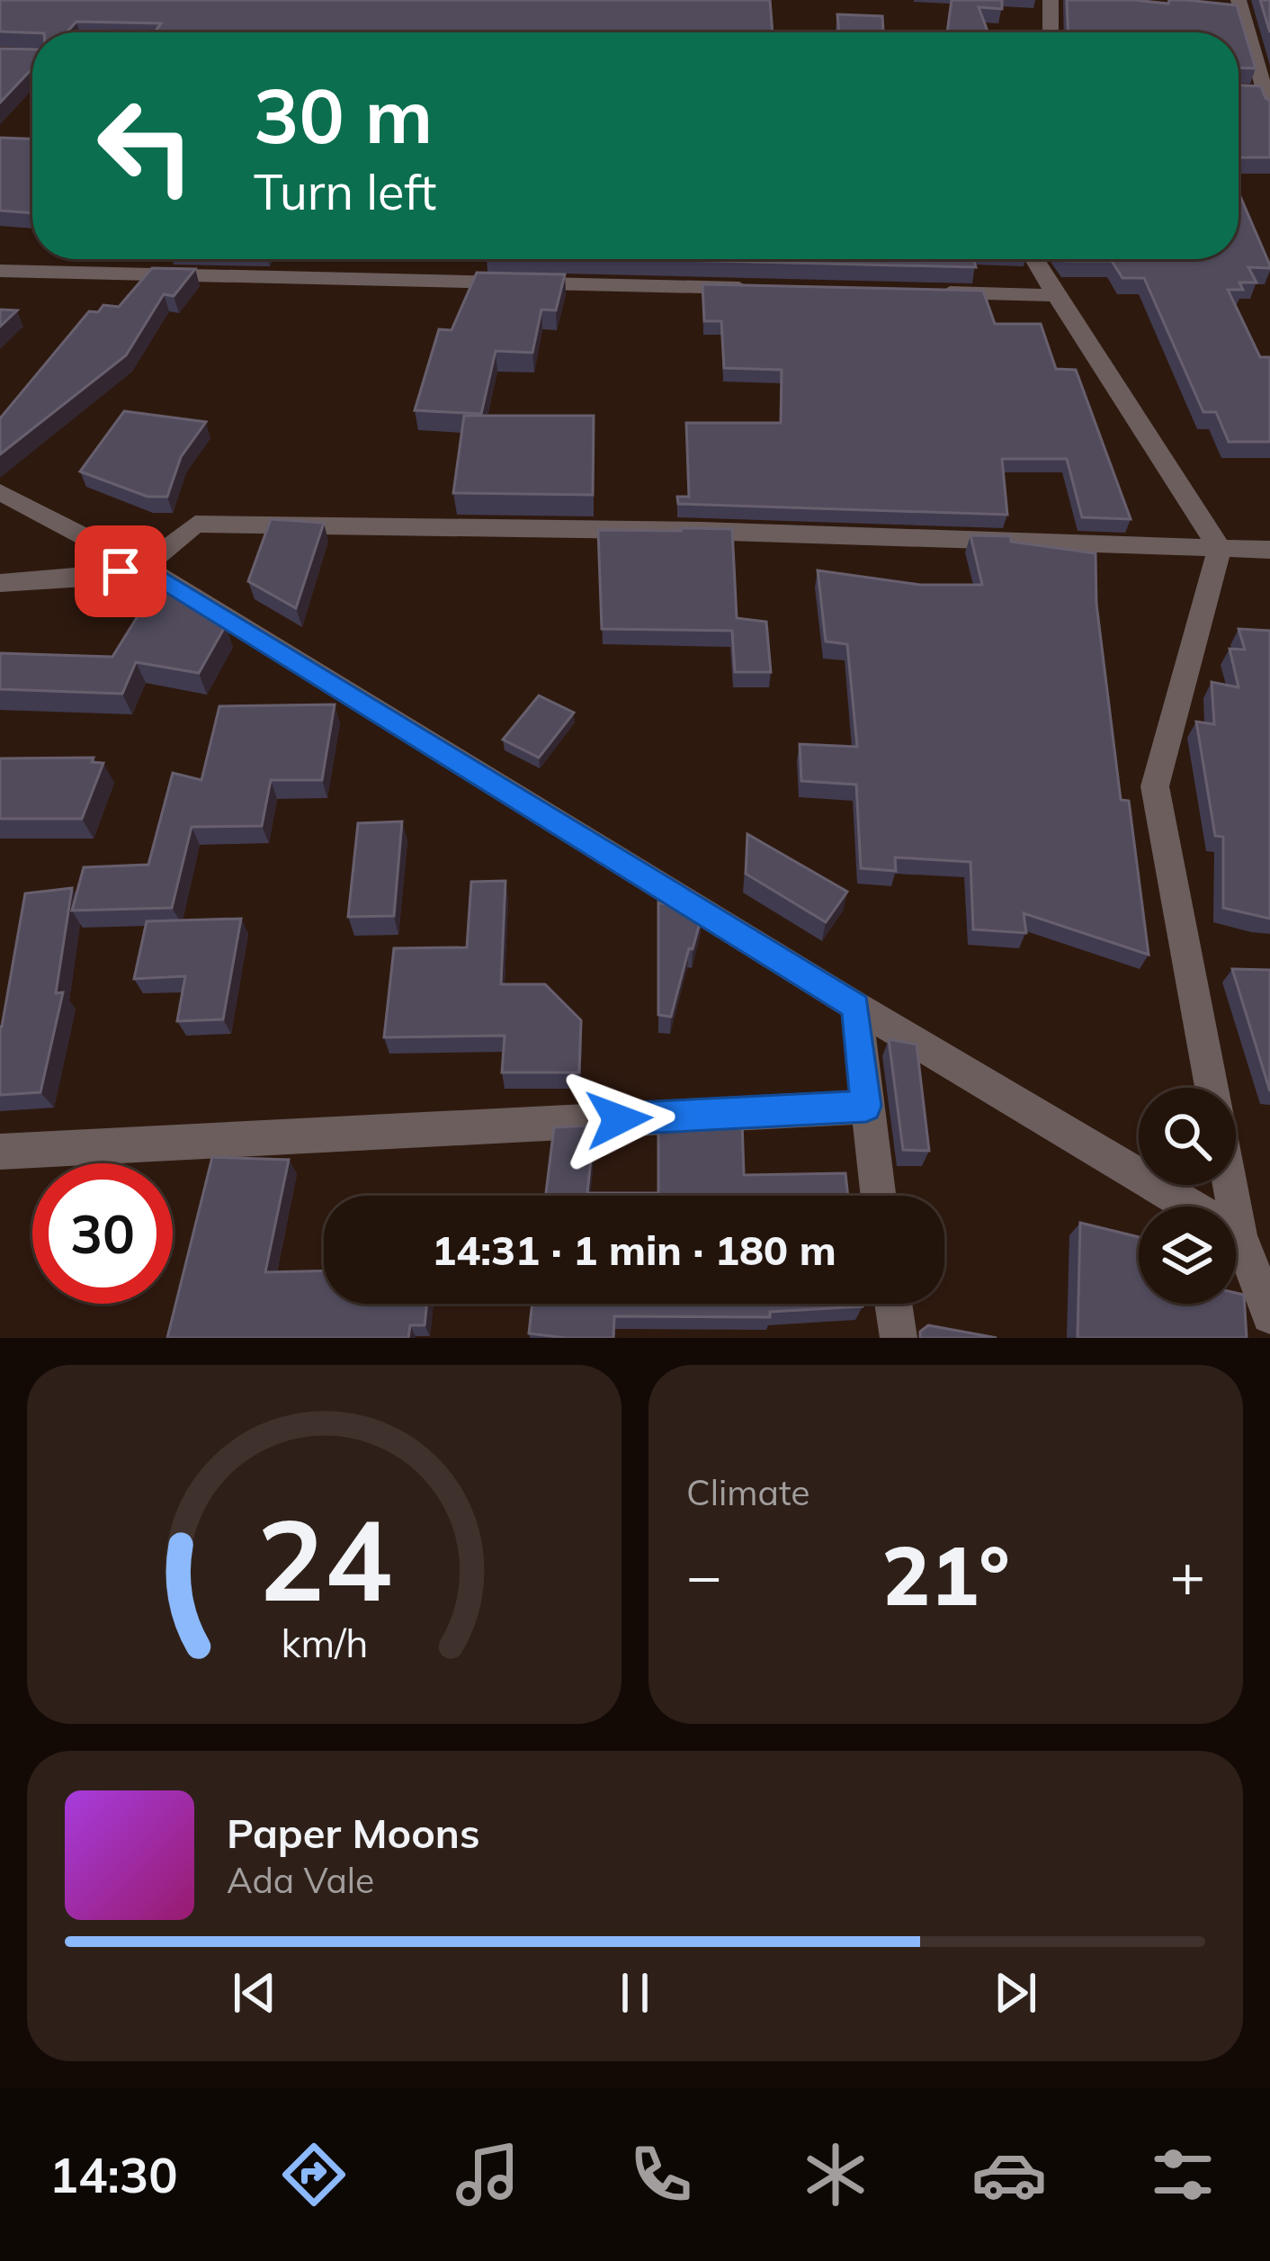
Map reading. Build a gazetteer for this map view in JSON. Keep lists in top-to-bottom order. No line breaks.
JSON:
{"page":{"turn":["30 m","Turn left"],"limit":"30","trip":"14:31 · 1 min · 180 m","tile":"Climate","heat":["−","21°","+"],"song":["Paper Moons","Ada Vale"],"tabs":"14:30","gauge":["24","km/h"]}}
